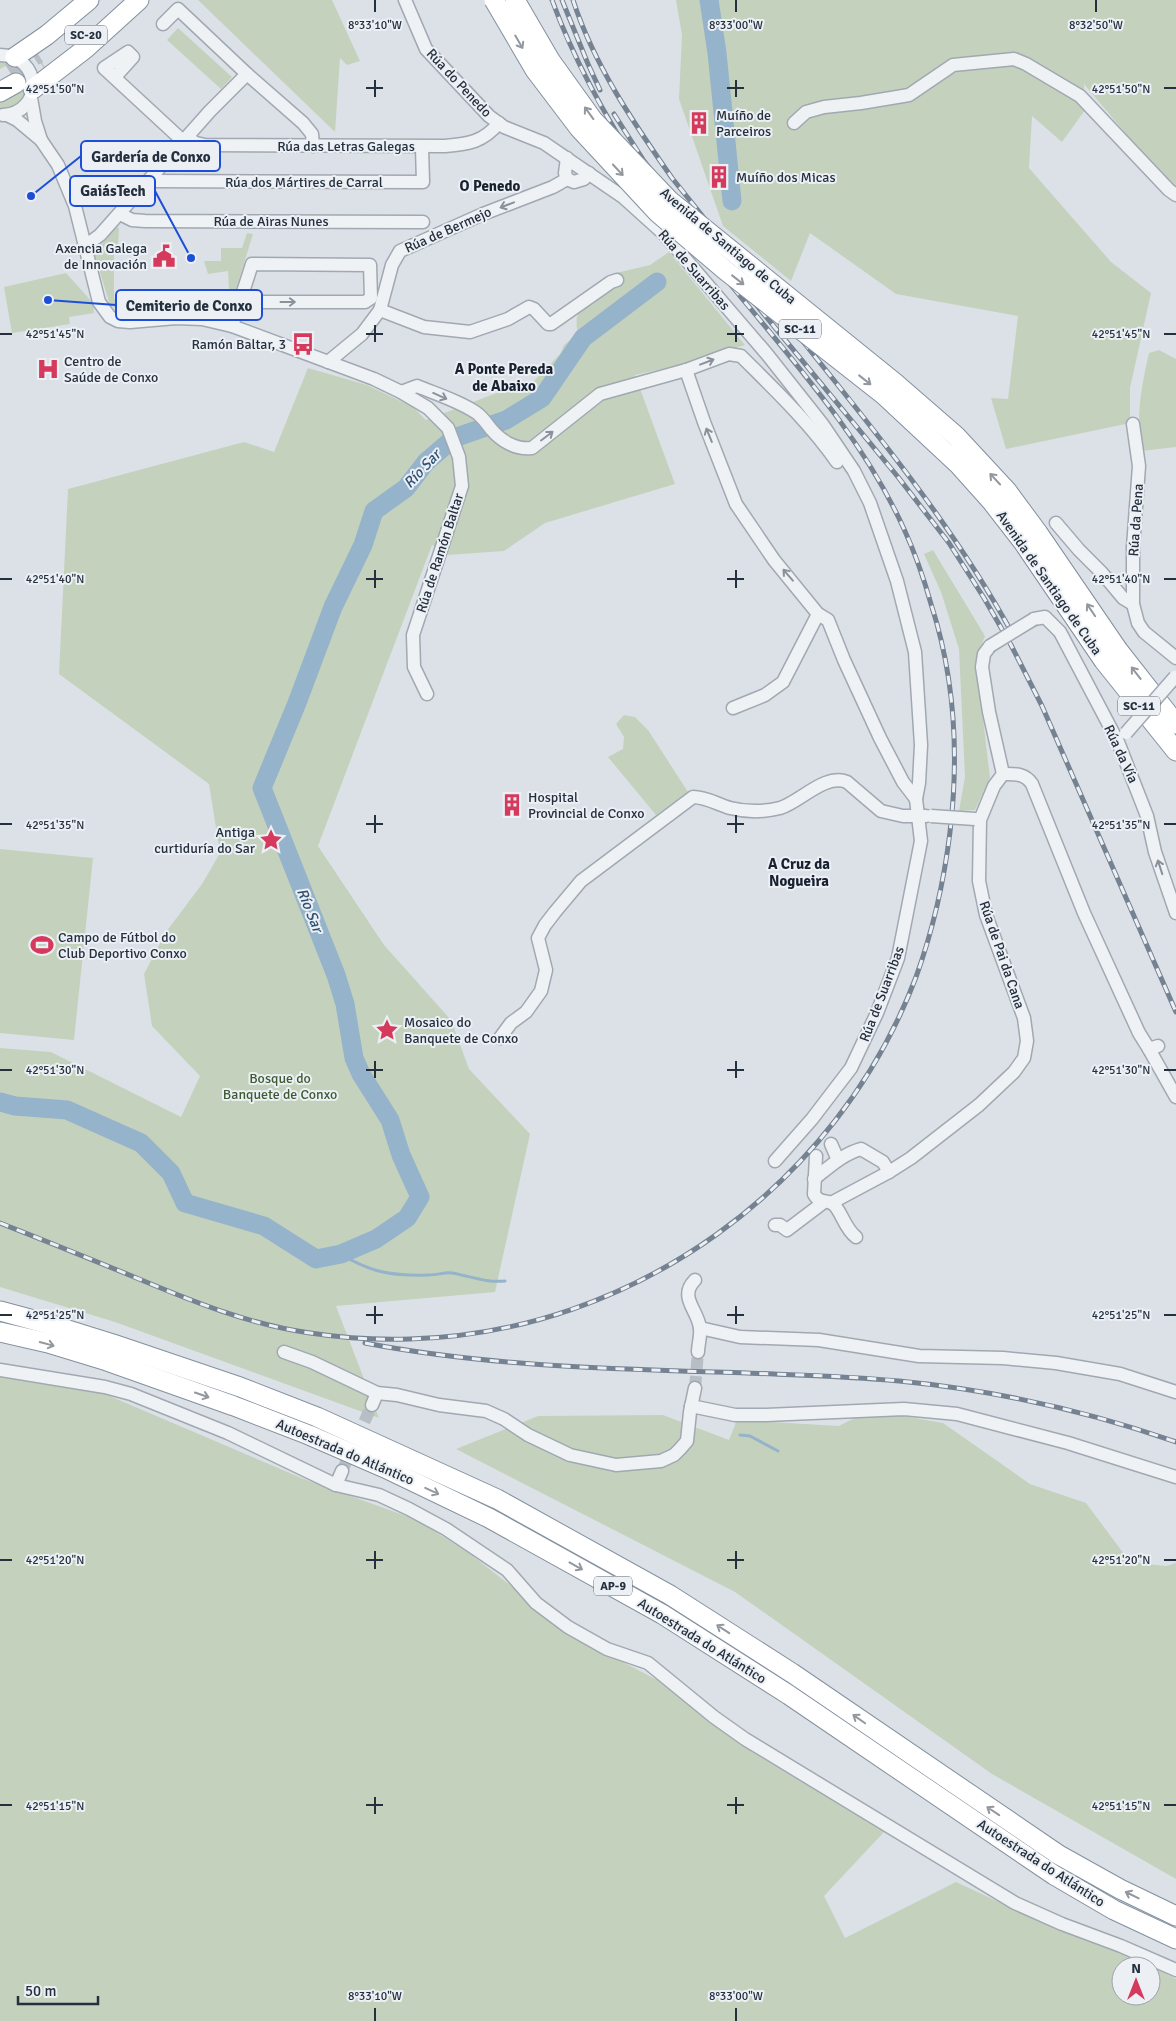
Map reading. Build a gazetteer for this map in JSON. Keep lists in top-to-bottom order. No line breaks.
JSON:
{"streets":{"highway":["SC-20","Avenida de Santiago de Cuba","SC-11","Autoestrada do Atlántico","AP-9"],"street":["Rúa do Penedo","Rúa das Letras Galegas","Rúa dos Mártires de Carral","Rúa de Airas Nunes","Rúa de Bermejo","Rúa de Suarribas","Rúa da Pena","Rúa de Ramón Baltar","Rúa da Vía","Rúa de Pai da Cana"]},"crossings":[["Rúa do Penedo","Rúa das Letras Galegas"],["Rúa do Penedo","Rúa de Bermejo"],["Rúa do Penedo","Rúa de Suarribas"],["Rúa das Letras Galegas","Rúa dos Mártires de Carral"],["Rúa de Bermejo","Rúa de Suarribas"],["Rúa de Bermejo","Rúa de Ramón Baltar"],["Rúa de Suarribas","Rúa de Ramón Baltar"],["Rúa da Vía","Rúa de Pai da Cana"]],"one_way":["Rúa de Bermejo"],"districts":["O Penedo","A Ponte Pereda de Abaixo","A Cruz da Nogueira"],"water":["Río Sar"],"parks":["Bosque do Banquete de Conxo"],"places":{"building":["Muíño de Parceiros","Muíño dos Micas","Hospital Provincial de Conxo"],"other":["Gardería de Conxo","GaiásTech","Cemiterio de Conxo"],"public building":["Axencia Galega de Innovación"],"bus stop":["Ramón Baltar, 3"],"hospital":["Centro de Saúde de Conxo"],"place":["Antiga curtiduría do Sar","Mosaico do Banquete de Conxo"],"sports":["Campo de Fútbol do Club Deportivo Conxo"]},"scale_bar":"50 m","north":"top","coordinates":["8°33'10\"W","8°33'00\"W","8°32'50\"W","42°51'50\"N","42°51'45\"N","42°51'40\"N","42°51'35\"N","42°51'30\"N","42°51'25\"N","42°51'20\"N","42°51'15\"N"]}
